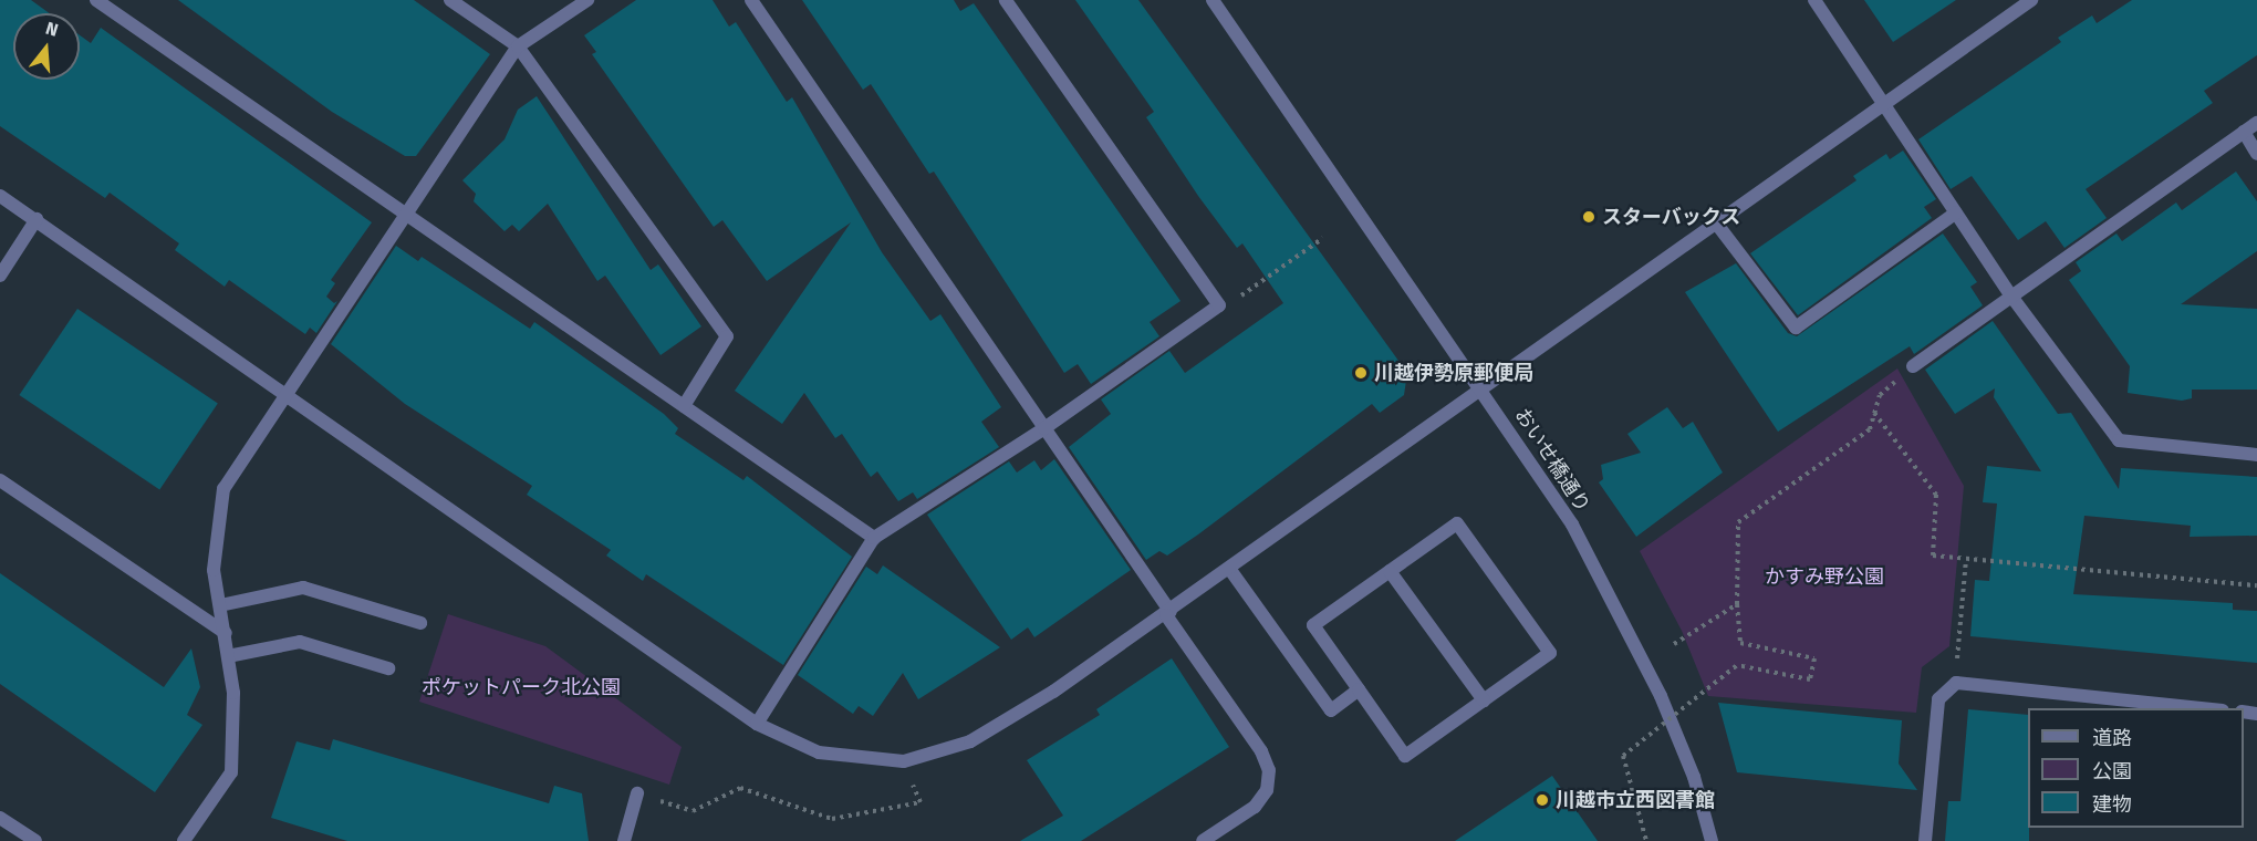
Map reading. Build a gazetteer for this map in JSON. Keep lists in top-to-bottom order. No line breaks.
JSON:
{"streets":{"street":["おいせ橋通り"]},"parks":["かすみ野公園","ポケットパーク北公園"],"places":["スターバックス","川越伊勢原郵便局","川越市立西図書館"],"legend":["道路","公園","建物"],"north":"top"}
